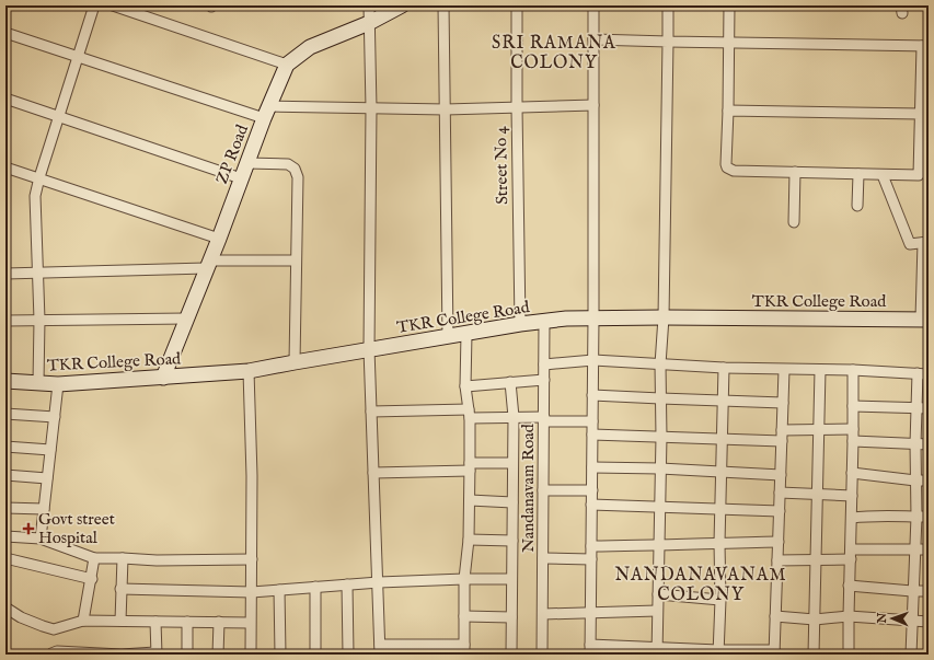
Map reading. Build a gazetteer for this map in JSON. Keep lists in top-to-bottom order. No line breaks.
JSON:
{"streets":{"street":["ZP Road","Street No 4","TKR College Road","Nandanavam Road"]},"crossings":[["ZP Road","TKR College Road"],["Street No 4","TKR College Road"],["TKR College Road","Nandanavam Road"]],"districts":["SRI RAMANA COLONY","NANDANAVANAM COLONY"],"places":{"health":["Govt street Hospital"]},"north":"left"}
